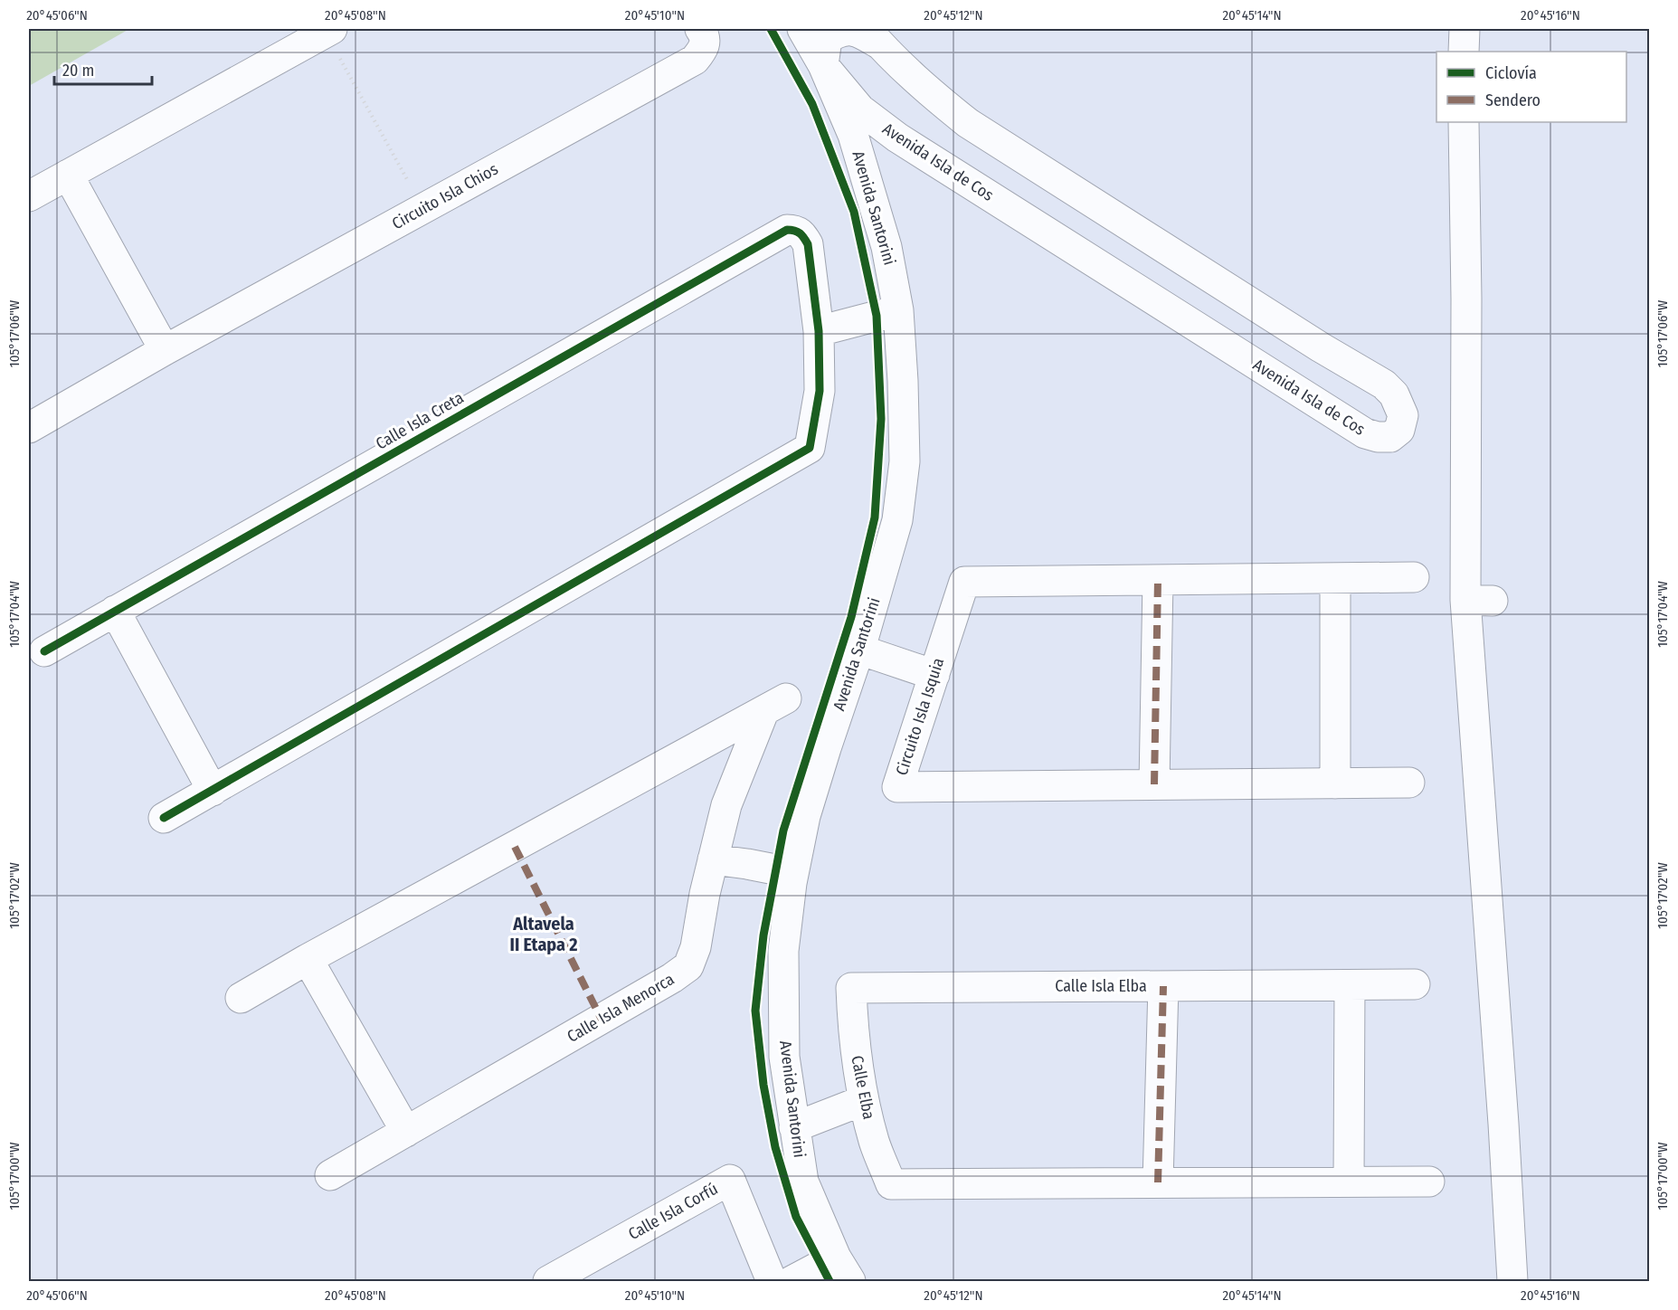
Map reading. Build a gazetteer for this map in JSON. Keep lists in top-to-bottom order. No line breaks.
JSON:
{"streets":{"street":["Avenida Isla de Cos","Circuito Isla Chios","Avenida Santorini","Calle Isla Creta","Circuito Isla Isquia","Calle Isla Elba","Calle Isla Menorca","Calle Elba","Calle Isla Corfú"]},"crossings":[["Avenida Isla de Cos","Avenida Santorini"],["Calle Isla Elba","Calle Elba"]],"districts":["Altavela II Etapa 2"],"legend":["Ciclovía","Sendero"],"scale_bar":"20 m","coordinates":["20°45'06\"N","20°45'08\"N","20°45'10\"N","20°45'12\"N","20°45'14\"N","20°45'16\"N","105°17'06\"W","105°17'04\"W","105°17'02\"W","105°17'00\"W"]}
